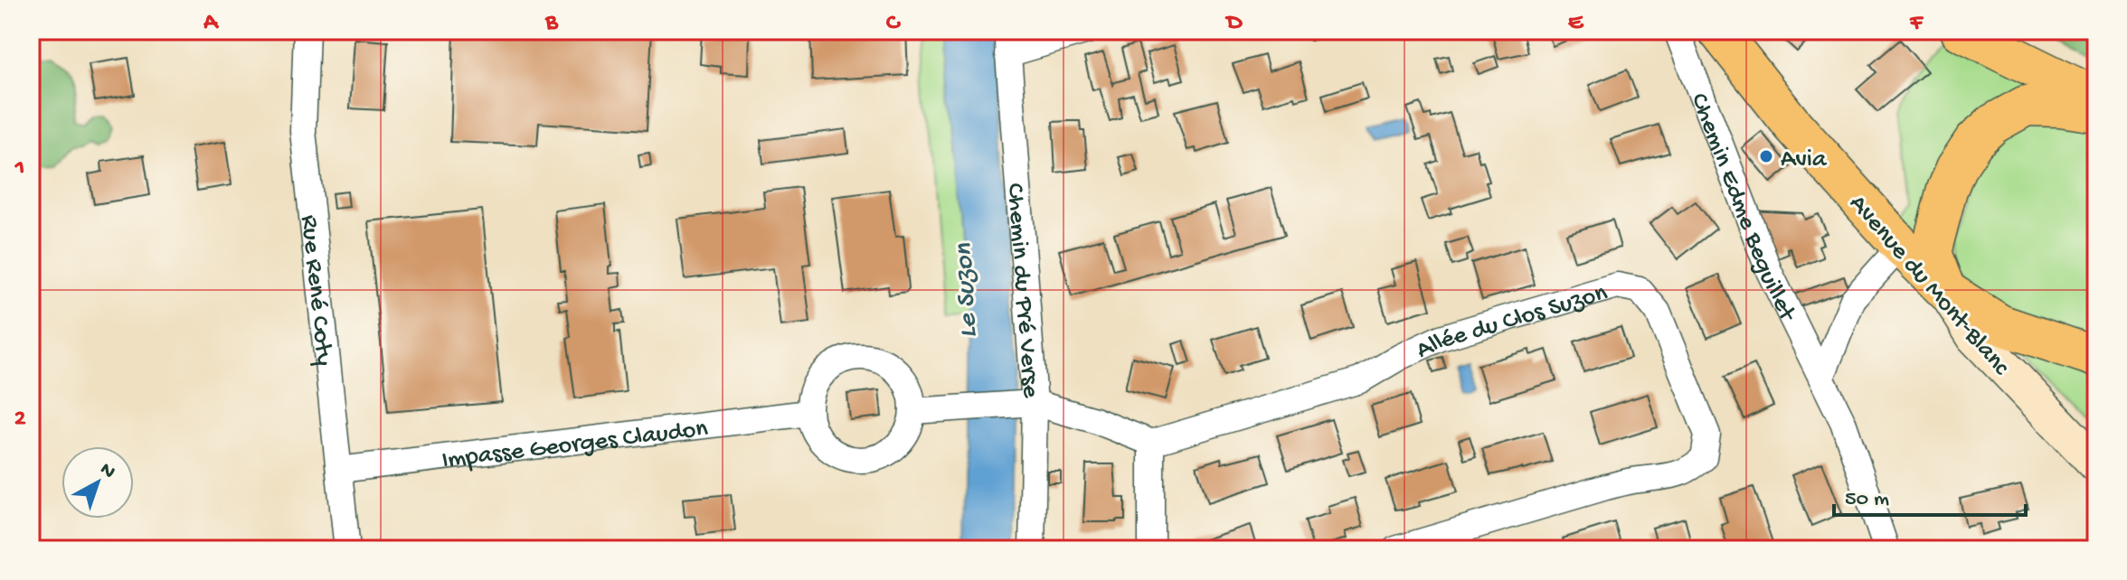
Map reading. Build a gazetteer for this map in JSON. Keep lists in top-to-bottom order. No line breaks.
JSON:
{"streets":{"main road":["Avenue du Mont-Blanc"],"street":["Chemin Edme Beguillet","Rue René Coty","Chemin du Pré Verse","Allée du Clos Suzon","Impasse Georges Claudon"]},"crossings":[["Rue René Coty","Impasse Georges Claudon"]],"water":["Le Suzon"],"places":["Avia"],"scale_bar":"50 m","north":"top right","grid":{"columns":["A","B","C","D","E","F"],"rows":["1","2"]}}
